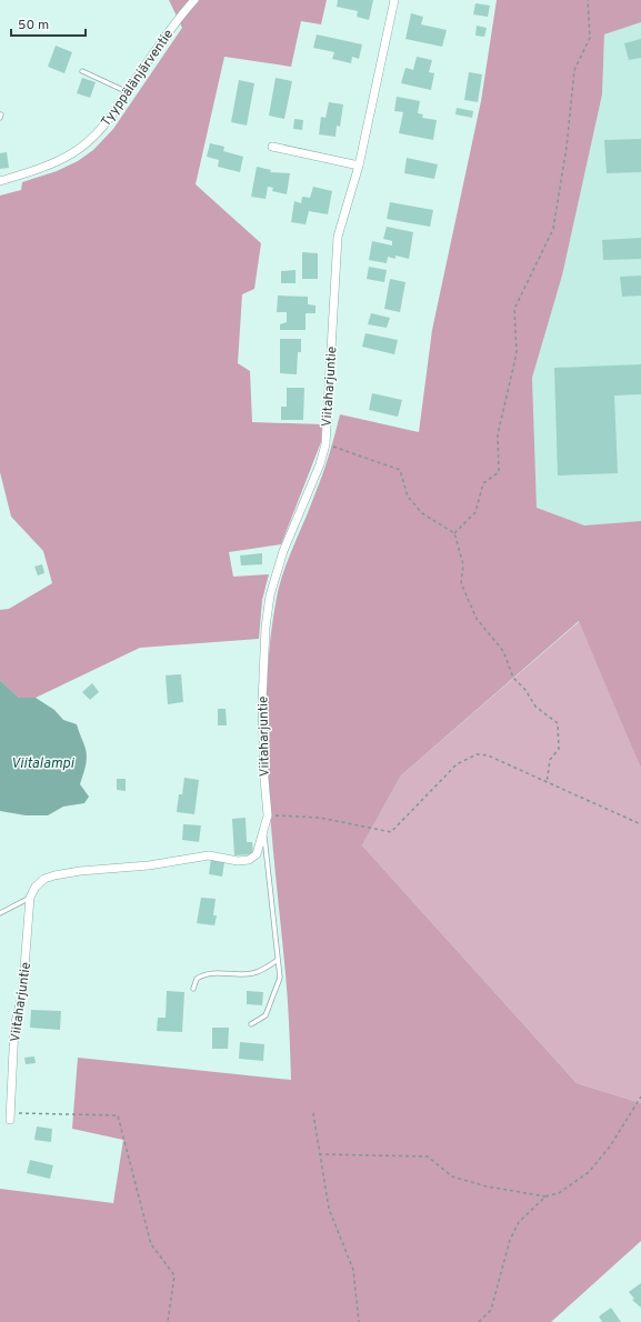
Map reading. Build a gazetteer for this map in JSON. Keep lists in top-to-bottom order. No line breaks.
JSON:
{"streets":{"street":["Tyyppälänjärventie","Viitaharjuntie"]},"water":["Viitalampi"],"scale_bar":"50 m"}
